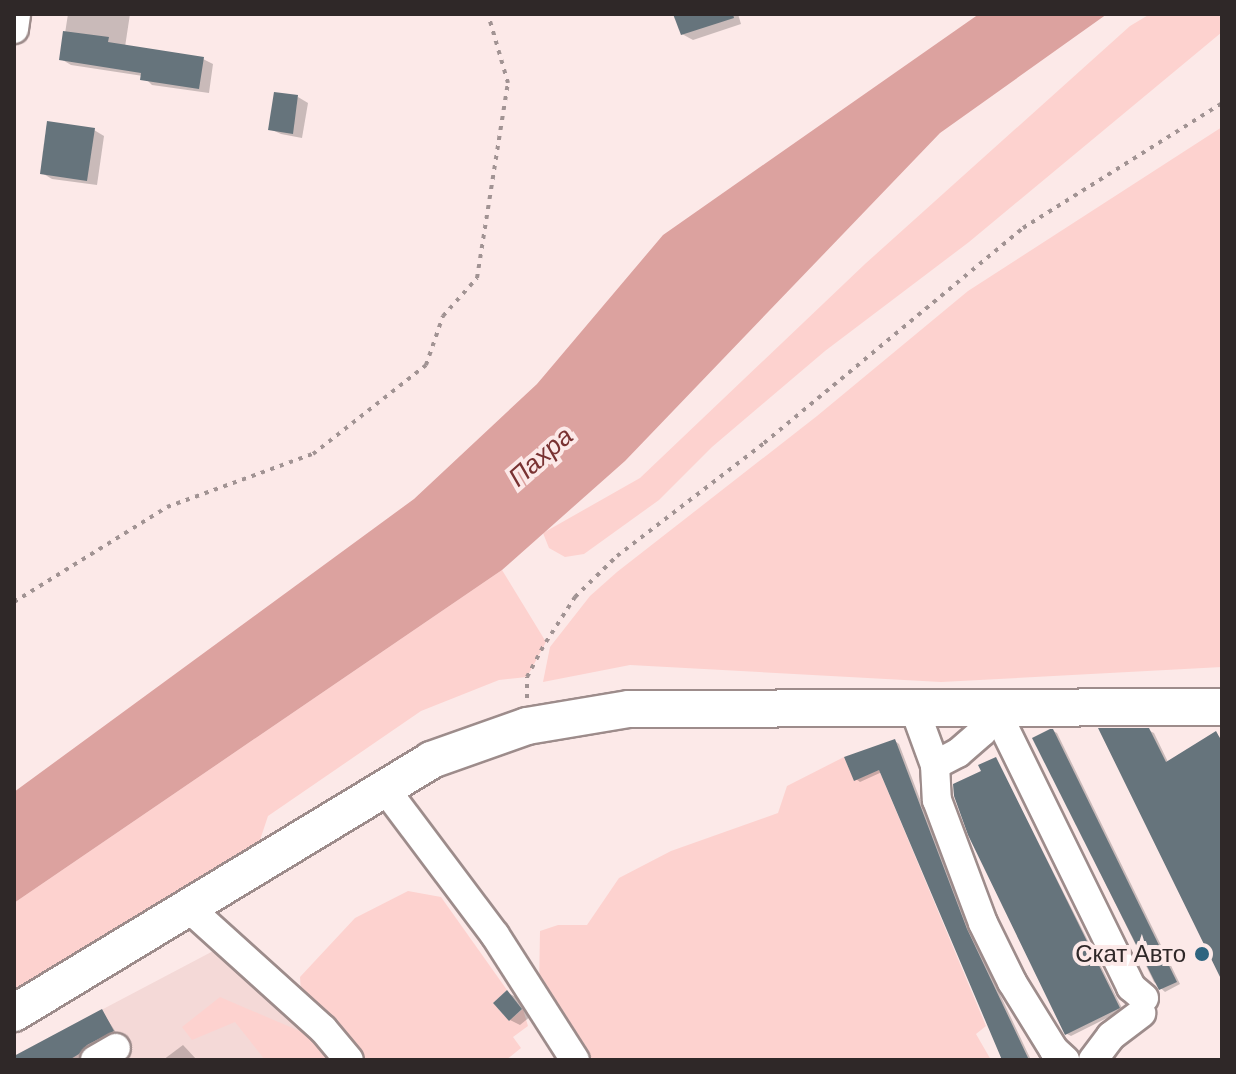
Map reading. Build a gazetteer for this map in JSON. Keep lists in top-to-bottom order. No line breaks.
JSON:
{"water":["Пахра"],"places":["Скат Авто"]}
